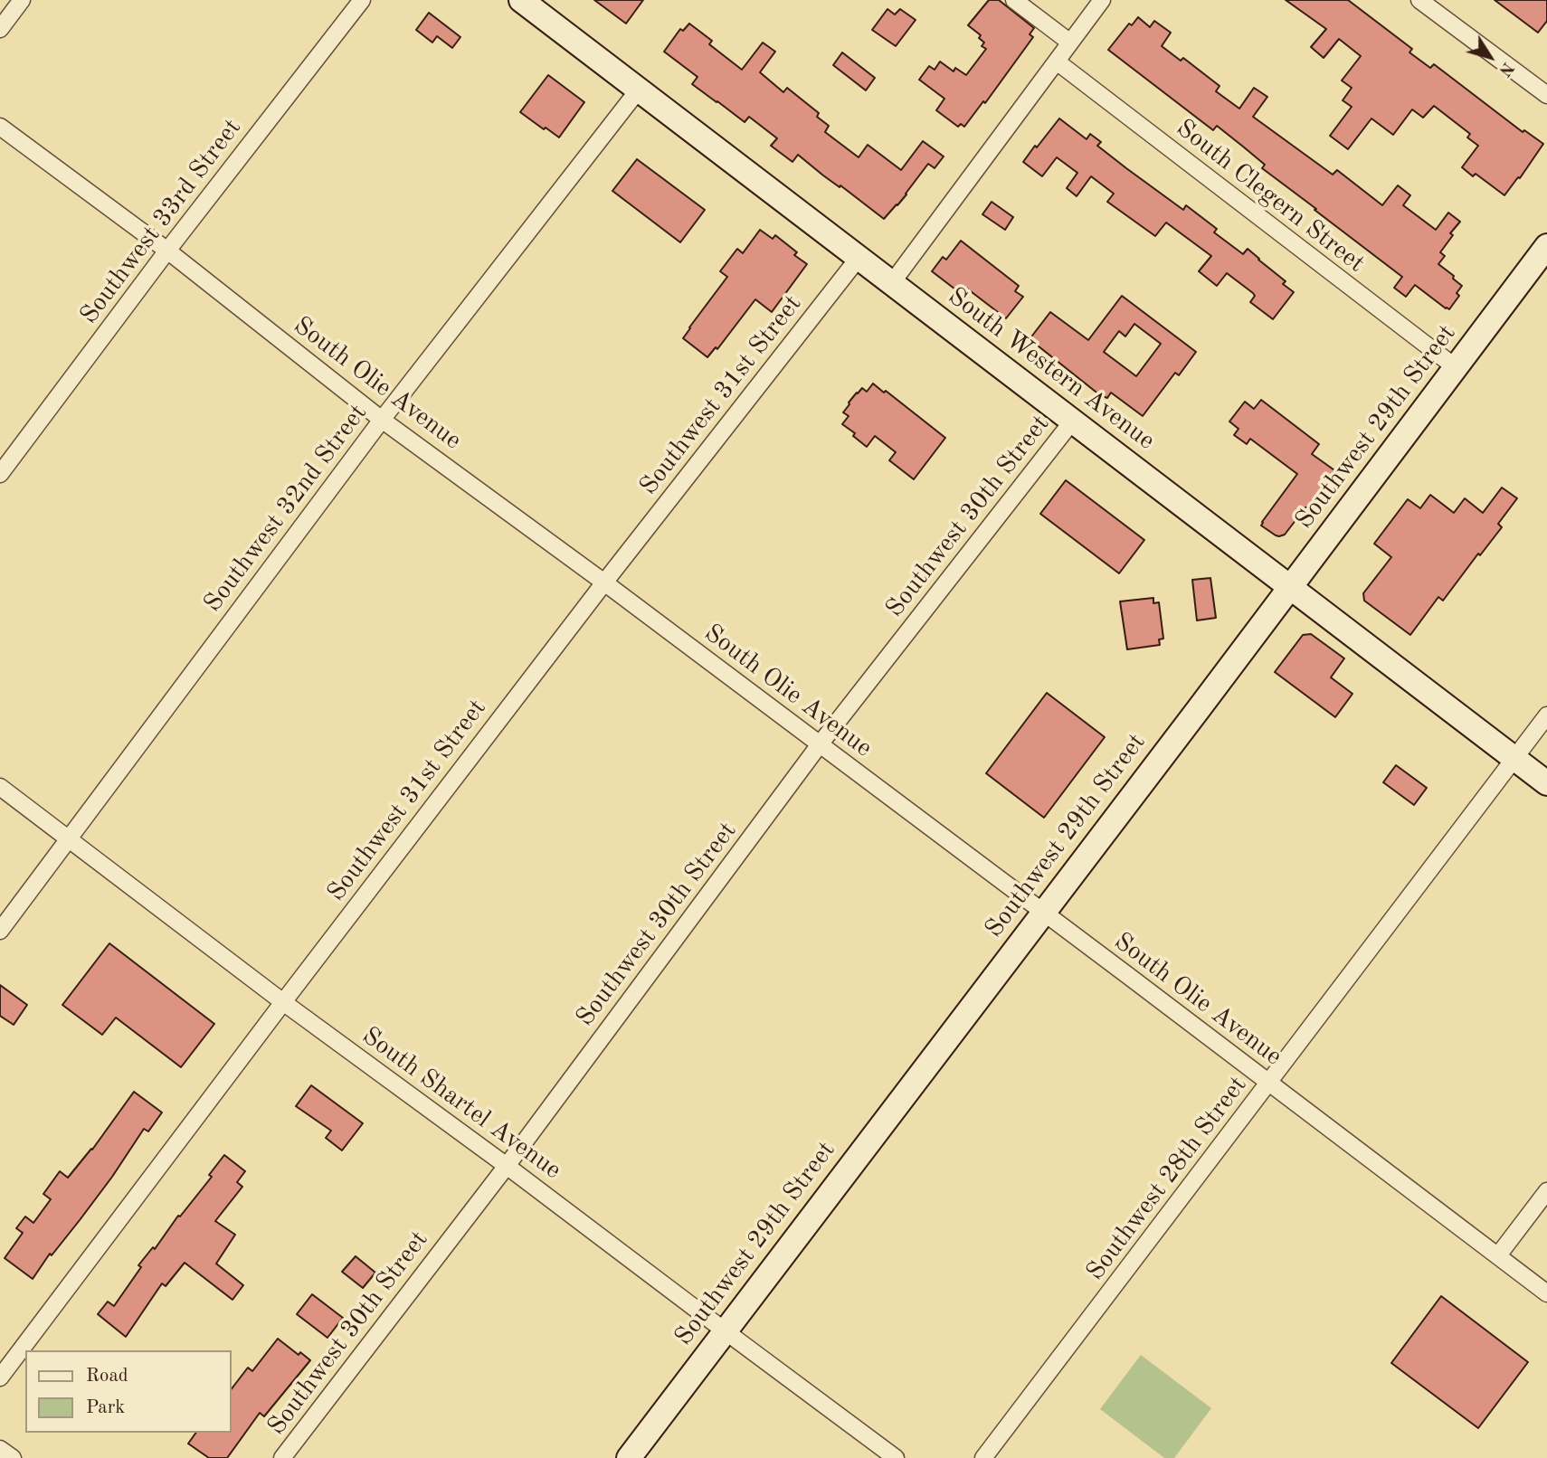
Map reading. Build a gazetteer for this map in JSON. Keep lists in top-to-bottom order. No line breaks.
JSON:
{"streets":{"main road":["South Western Avenue","Southwest 29th Street"],"street":["South Clegern Street","Southwest 33rd Street","South Olie Avenue","Southwest 31st Street","Southwest 32nd Street","Southwest 30th Street","South Shartel Avenue","Southwest 28th Street"]},"crossings":[["South Clegern Street","Southwest 29th Street"],["Southwest 33rd Street","South Olie Avenue"],["South Western Avenue","Southwest 31st Street"],["South Western Avenue","Southwest 29th Street"],["South Western Avenue","Southwest 32nd Street"],["South Western Avenue","Southwest 30th Street"],["South Western Avenue","Southwest 28th Street"],["South Olie Avenue","Southwest 31st Street"],["South Olie Avenue","Southwest 29th Street"],["South Olie Avenue","Southwest 32nd Street"],["South Olie Avenue","Southwest 30th Street"],["South Olie Avenue","Southwest 28th Street"],["Southwest 31st Street","South Shartel Avenue"],["Southwest 29th Street","South Shartel Avenue"],["Southwest 32nd Street","South Shartel Avenue"],["Southwest 30th Street","South Shartel Avenue"]],"legend":["Road","Park"],"north":"bottom right"}
